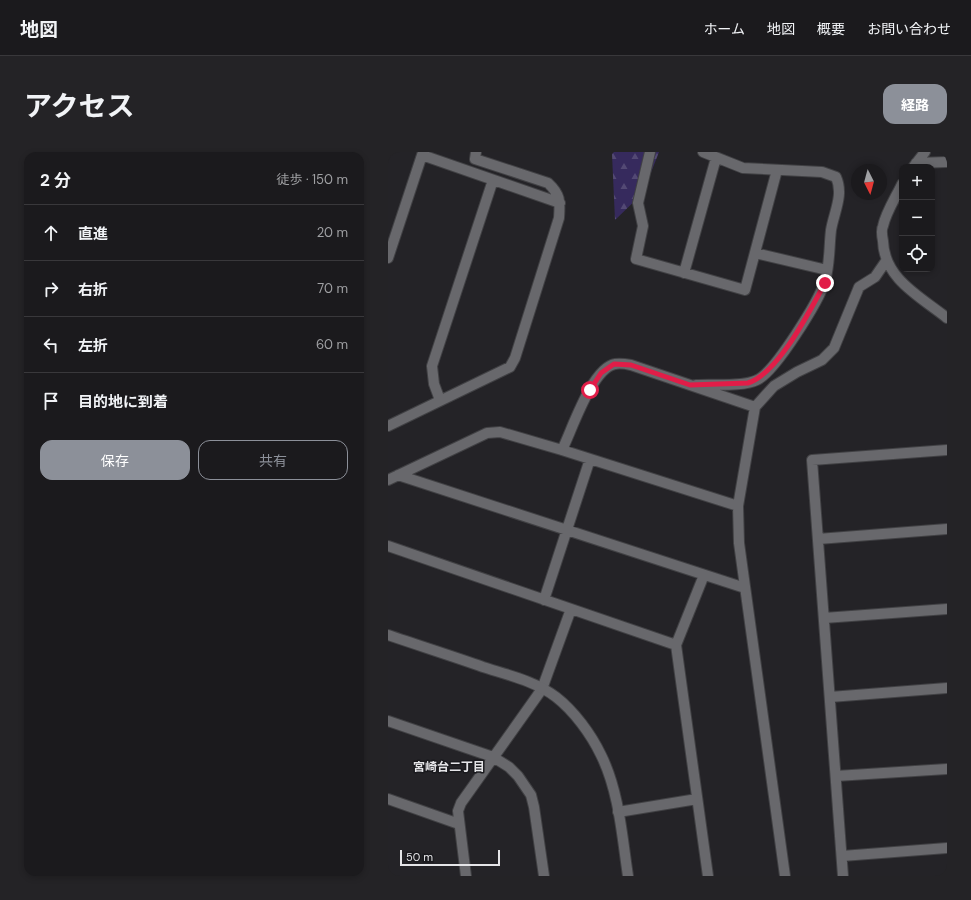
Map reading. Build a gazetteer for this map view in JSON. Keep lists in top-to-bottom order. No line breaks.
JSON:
{"districts":["宮崎台二丁目"],"scale_bar":"50 m","north":"bottom","page":{"header":"地図","nav":["ホーム","地図","概要","お問い合わせ"],"title":"アクセス","buttons":["経路",["保存","共有"]],"heading":["2 分","徒歩 · 150 m"],"map_buttons":["+","−"],"list":[["直進","20 m"],["右折","70 m"],["左折","60 m"],"目的地に到着"],"scale":"50 m"}}
